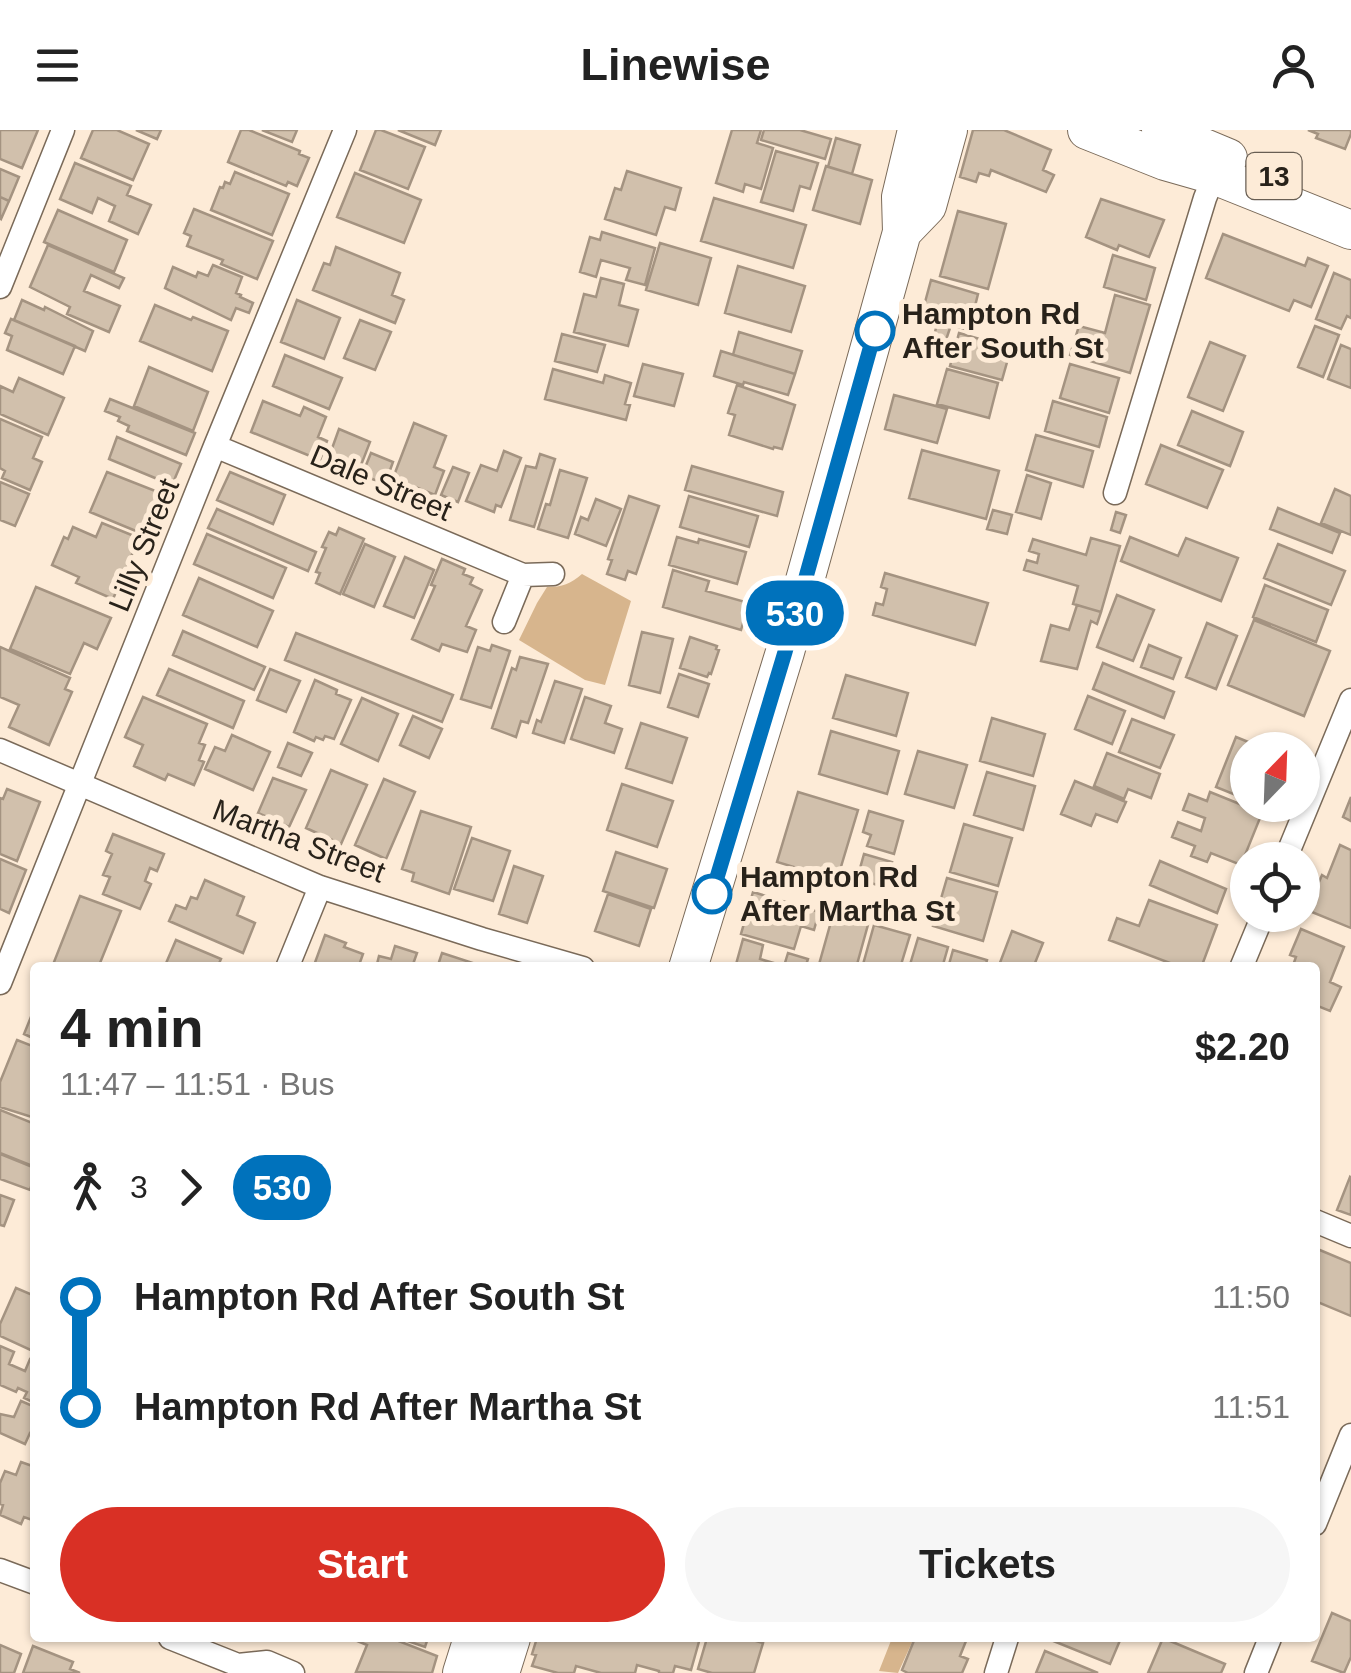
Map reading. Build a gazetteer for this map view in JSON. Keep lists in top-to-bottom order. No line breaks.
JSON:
{"streets":{"main road":["13"],"street":["Dale Street","Lilly Street","Martha Street"]},"crossings":[["Dale Street","Lilly Street"],["Lilly Street","Martha Street"]],"places":["Hampton Rd After South St","Hampton Rd After Martha St"],"lines":["bus line 530"],"north":"top right","page":{"header":"Linewise","on_map":"530","heading":["4 min","11:47 – 11:51 · Bus","$2.20"],"legs":["3","530"],"list":[{"name":"Hampton Rd After South St","value":"11:50"},{"name":"Hampton Rd After Martha St","value":"11:51"}],"buttons":["Start","Tickets"]}}
